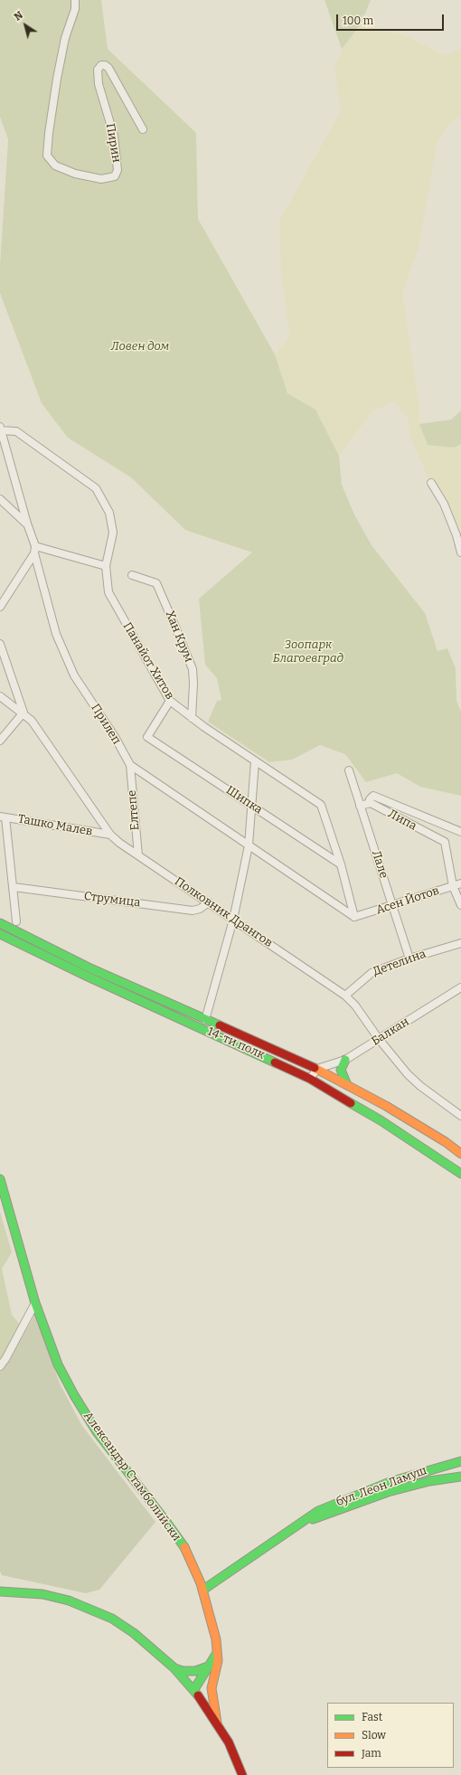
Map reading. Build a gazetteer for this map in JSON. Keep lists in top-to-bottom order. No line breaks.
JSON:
{"streets":{"street":["Пирин","Хан Крум","Панайот Хитов","Прилеп","Шипка","Елтепе","Липа","Ташко Малев","Лале","Струмица","Асен Йотов","Полковник Дрангов","Детелина","Балкан","14-ти полк","Александър Стамболийски","бул. Леон Ламуш"]},"crossings":[["Хан Крум","Панайот Хитов"],["Панайот Хитов","Прилеп"],["Панайот Хитов","Шипка"],["Панайот Хитов","Асен Йотов"],["Прилеп","Елтепе"],["Прилеп","Асен Йотов"],["Елтепе","Полковник Дрангов"],["Липа","Асен Йотов"],["Ташко Малев","Полковник Дрангов"],["Лале","Асен Йотов"],["Лале","Детелина"],["Струмица","Полковник Дрангов"],["Полковник Дрангов","Детелина"],["Полковник Дрангов","Балкан"],["Балкан","14-ти полк"],["Александър Стамболийски","бул. Леон Ламуш"]],"parks":["Ловен дом","Зоопарк Благоевград"],"legend":["Fast","Slow","Jam"],"scale_bar":"100 m","north":"top left"}
